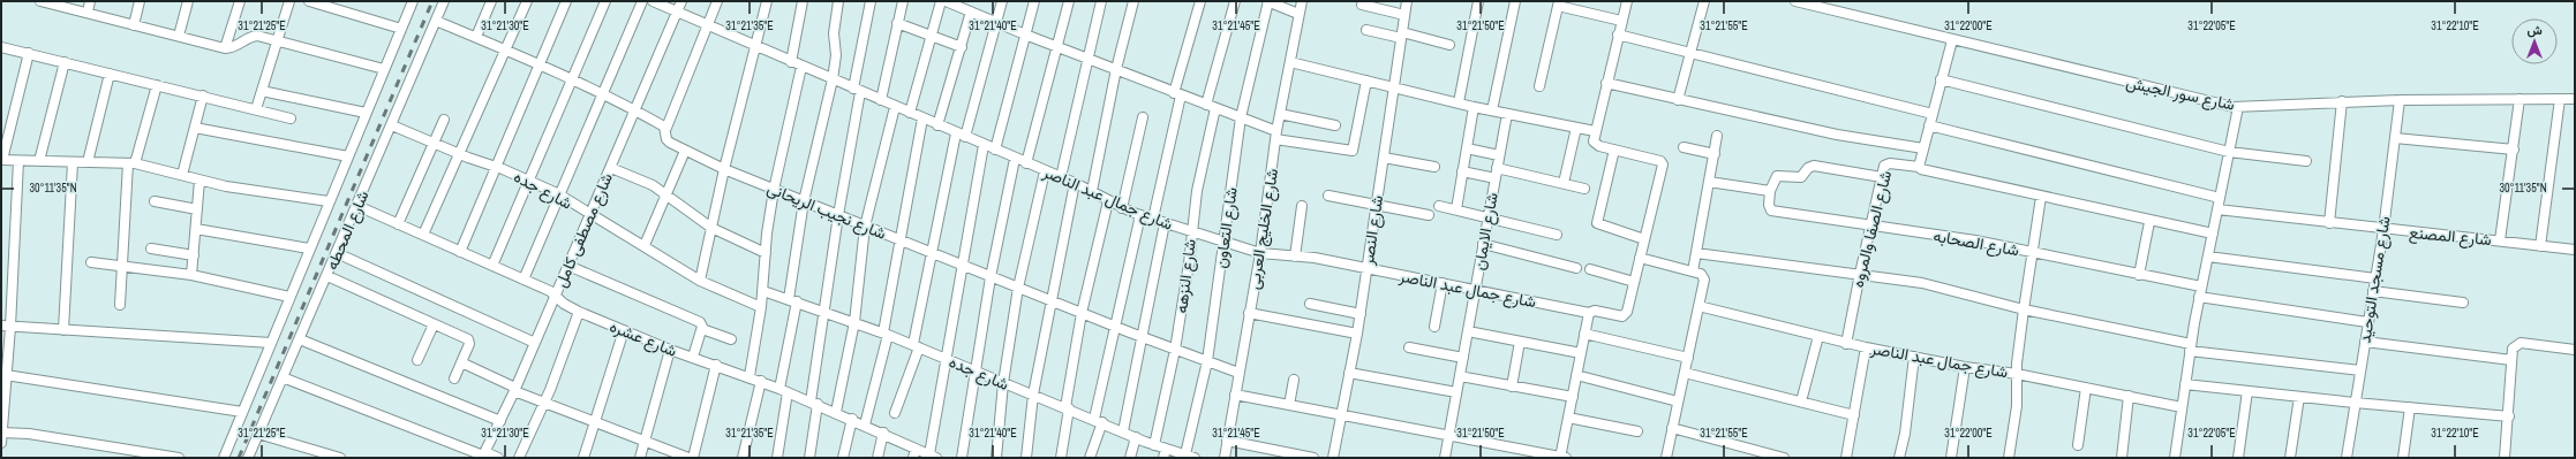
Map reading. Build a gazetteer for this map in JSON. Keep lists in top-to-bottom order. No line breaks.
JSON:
{"streets":{"street":["شارع سور الجيش","شارع جده","شارع جمال عبد الناصر","شارع نجيب الريحانى","شارع التعاون","شارع الخليج العربى","شارع الصفا والمروه","شارع المحطه","شارع مصطفى كامل","شارع النصر","شارع الايمان","شارع المصنع","شارع الصحابه","شارع النزهه","شارع مسجد التوحيد","شارع عشره"]},"crossings":[["شارع سور الجيش","شارع الصفا والمروه"],["شارع سور الجيش","شارع مسجد التوحيد"],["شارع جده","شارع التعاون"],["شارع جده","شارع المحطه"],["شارع جده","شارع مصطفى كامل"],["شارع جده","شارع النزهه"],["شارع جمال عبد الناصر","شارع التعاون"],["شارع جمال عبد الناصر","شارع الخليج العربى"],["شارع جمال عبد الناصر","شارع الصفا والمروه"],["شارع جمال عبد الناصر","شارع مصطفى كامل"],["شارع جمال عبد الناصر","شارع النصر"],["شارع جمال عبد الناصر","شارع الايمان"],["شارع جمال عبد الناصر","شارع النزهه"],["شارع نجيب الريحانى","شارع التعاون"],["شارع نجيب الريحانى","شارع الخليج العربى"],["شارع نجيب الريحانى","شارع النزهه"],["شارع الصفا والمروه","شارع الصحابه"],["شارع المحطه","شارع عشره"],["شارع مصطفى كامل","شارع عشره"],["شارع المصنع","شارع مسجد التوحيد"]],"north":"top","coordinates":["31°21'25\"E","31°21'30\"E","31°21'35\"E","31°21'40\"E","31°21'45\"E","31°21'50\"E","31°21'55\"E","31°22'00\"E","31°22'05\"E","31°22'10\"E","30°11'35\"N"]}
